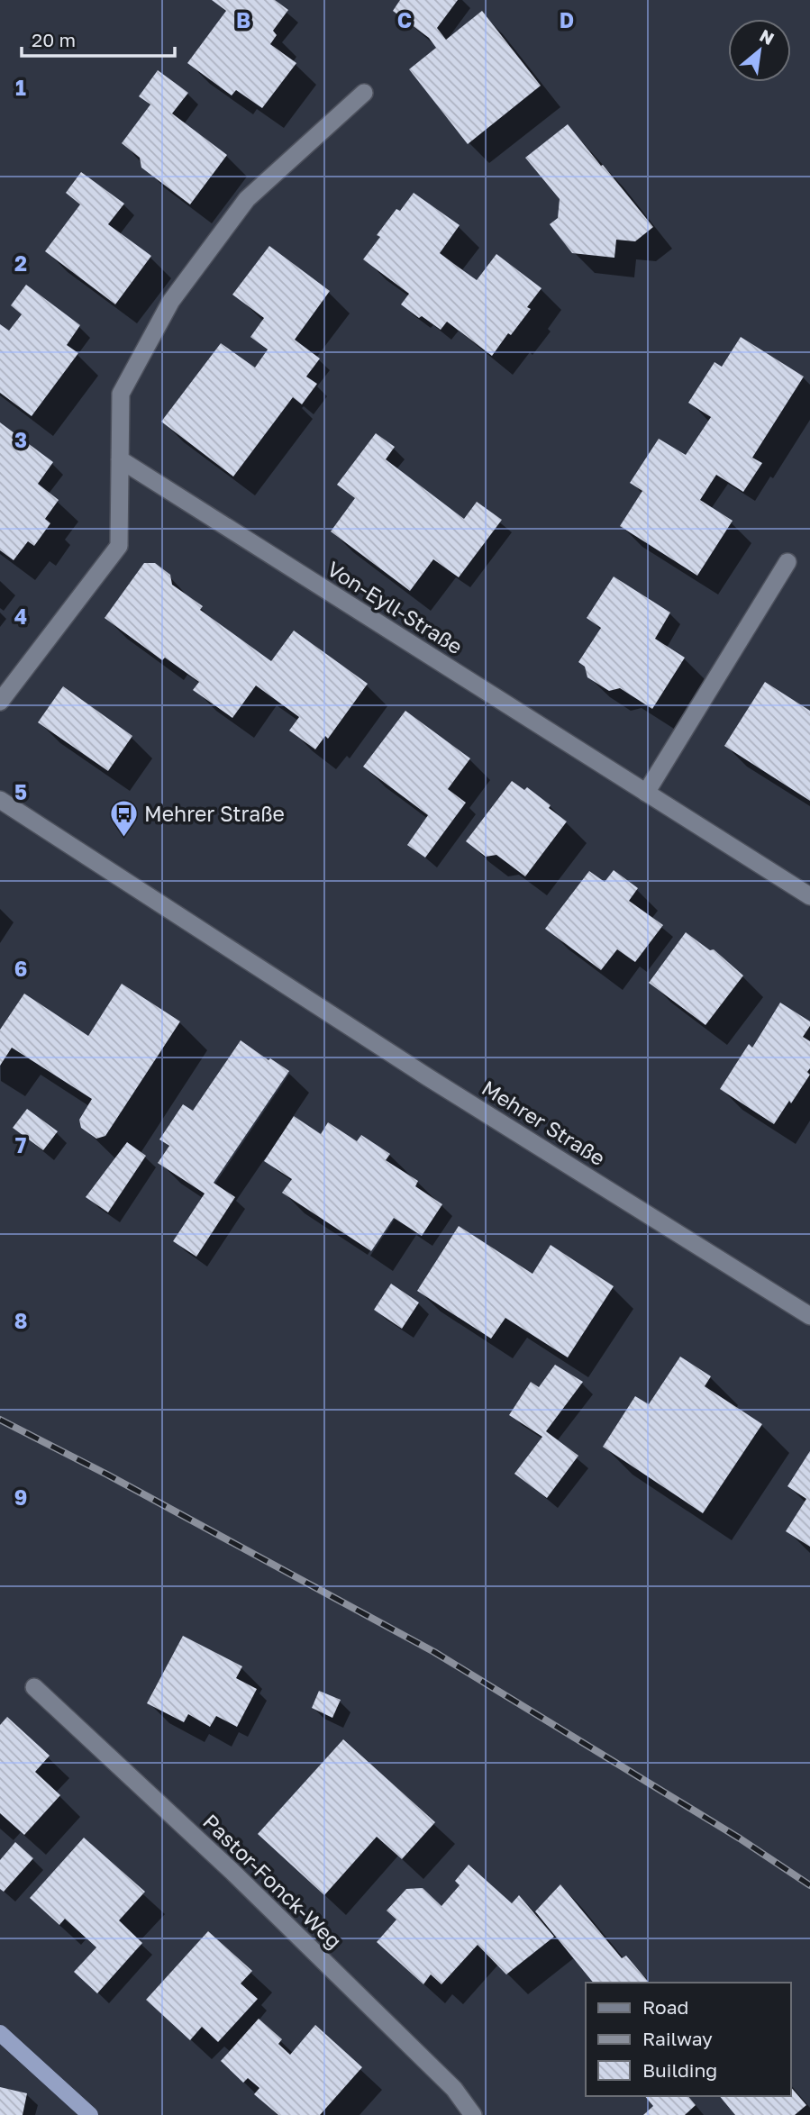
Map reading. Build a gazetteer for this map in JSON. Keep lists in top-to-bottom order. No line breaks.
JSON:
{"streets":{"street":["Von-Eyll-Straße","Mehrer Straße","Pastor-Fonck-Weg"]},"places":{"bus stop":["Mehrer Straße"]},"legend":["Road","Railway","Building"],"scale_bar":"20 m","north":"top right","grid":{"columns":["B","C","D"],"rows":["1","2","3","4","5","6","7","8","9"]}}
